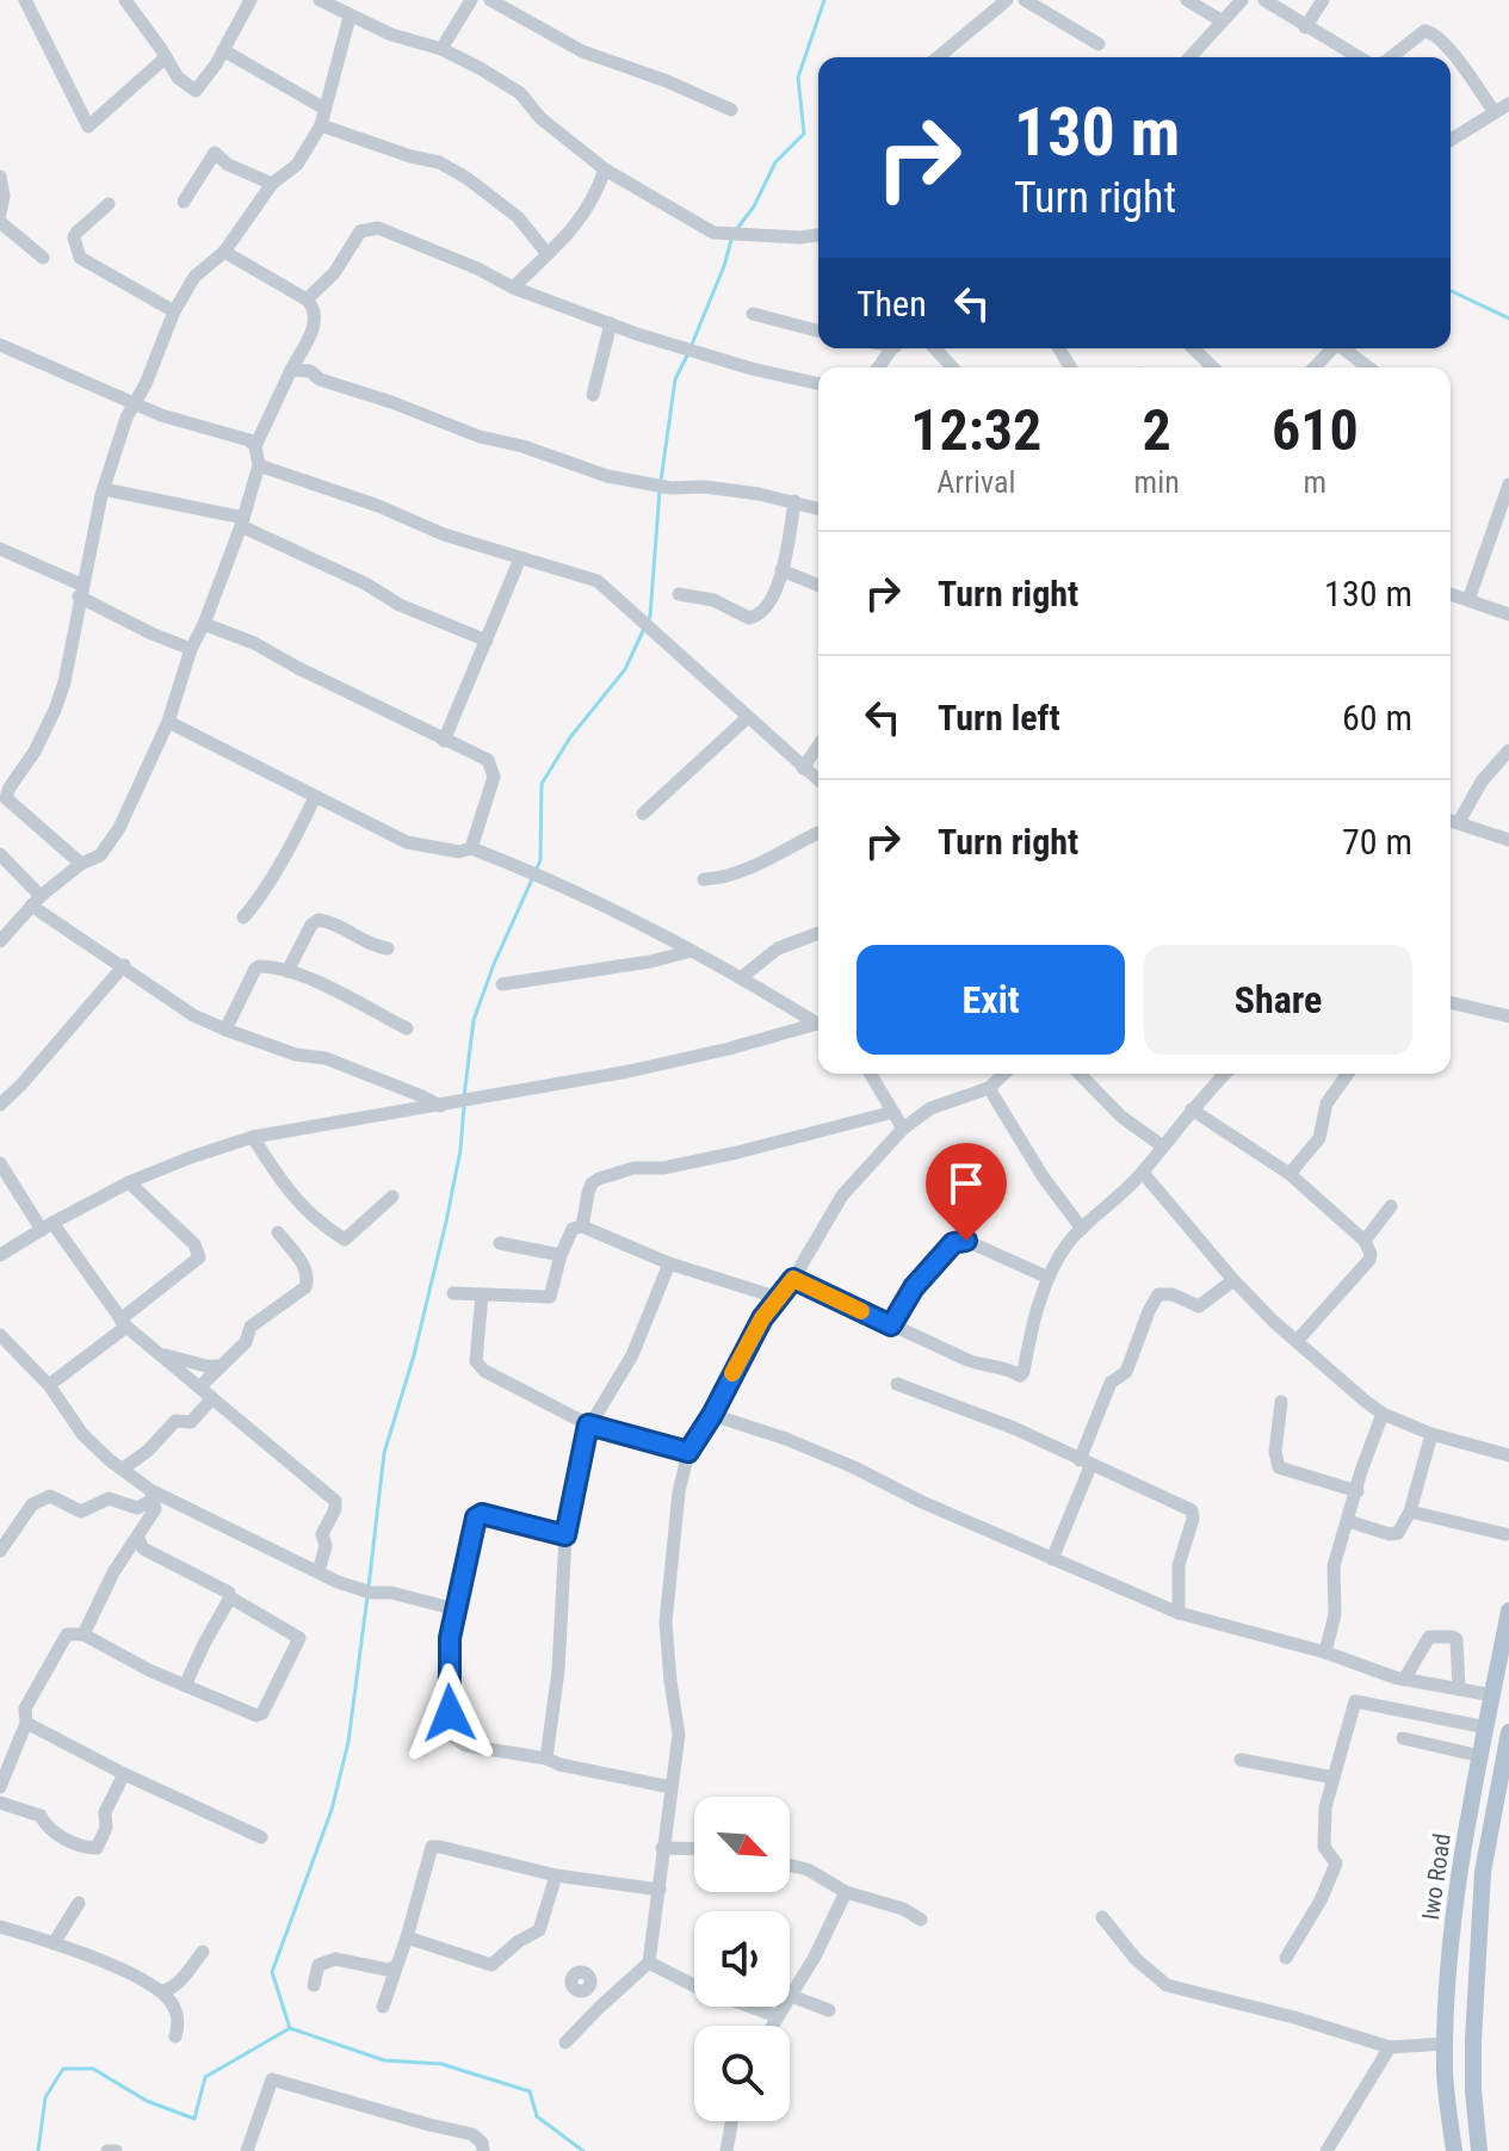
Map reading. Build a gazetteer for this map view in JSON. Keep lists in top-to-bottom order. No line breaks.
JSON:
{"streets":{"main road":["Iwo Road"]},"north":"bottom right","page":{"turn":["130 m","Turn right"],"then":"Then","eta":["12:32","Arrival","2","min","610","m"],"list":[{"name":"Turn right","value":"130 m"},{"name":"Turn left","value":"60 m"},{"name":"Turn right","value":"70 m"}],"buttons":["Exit","Share"]}}
